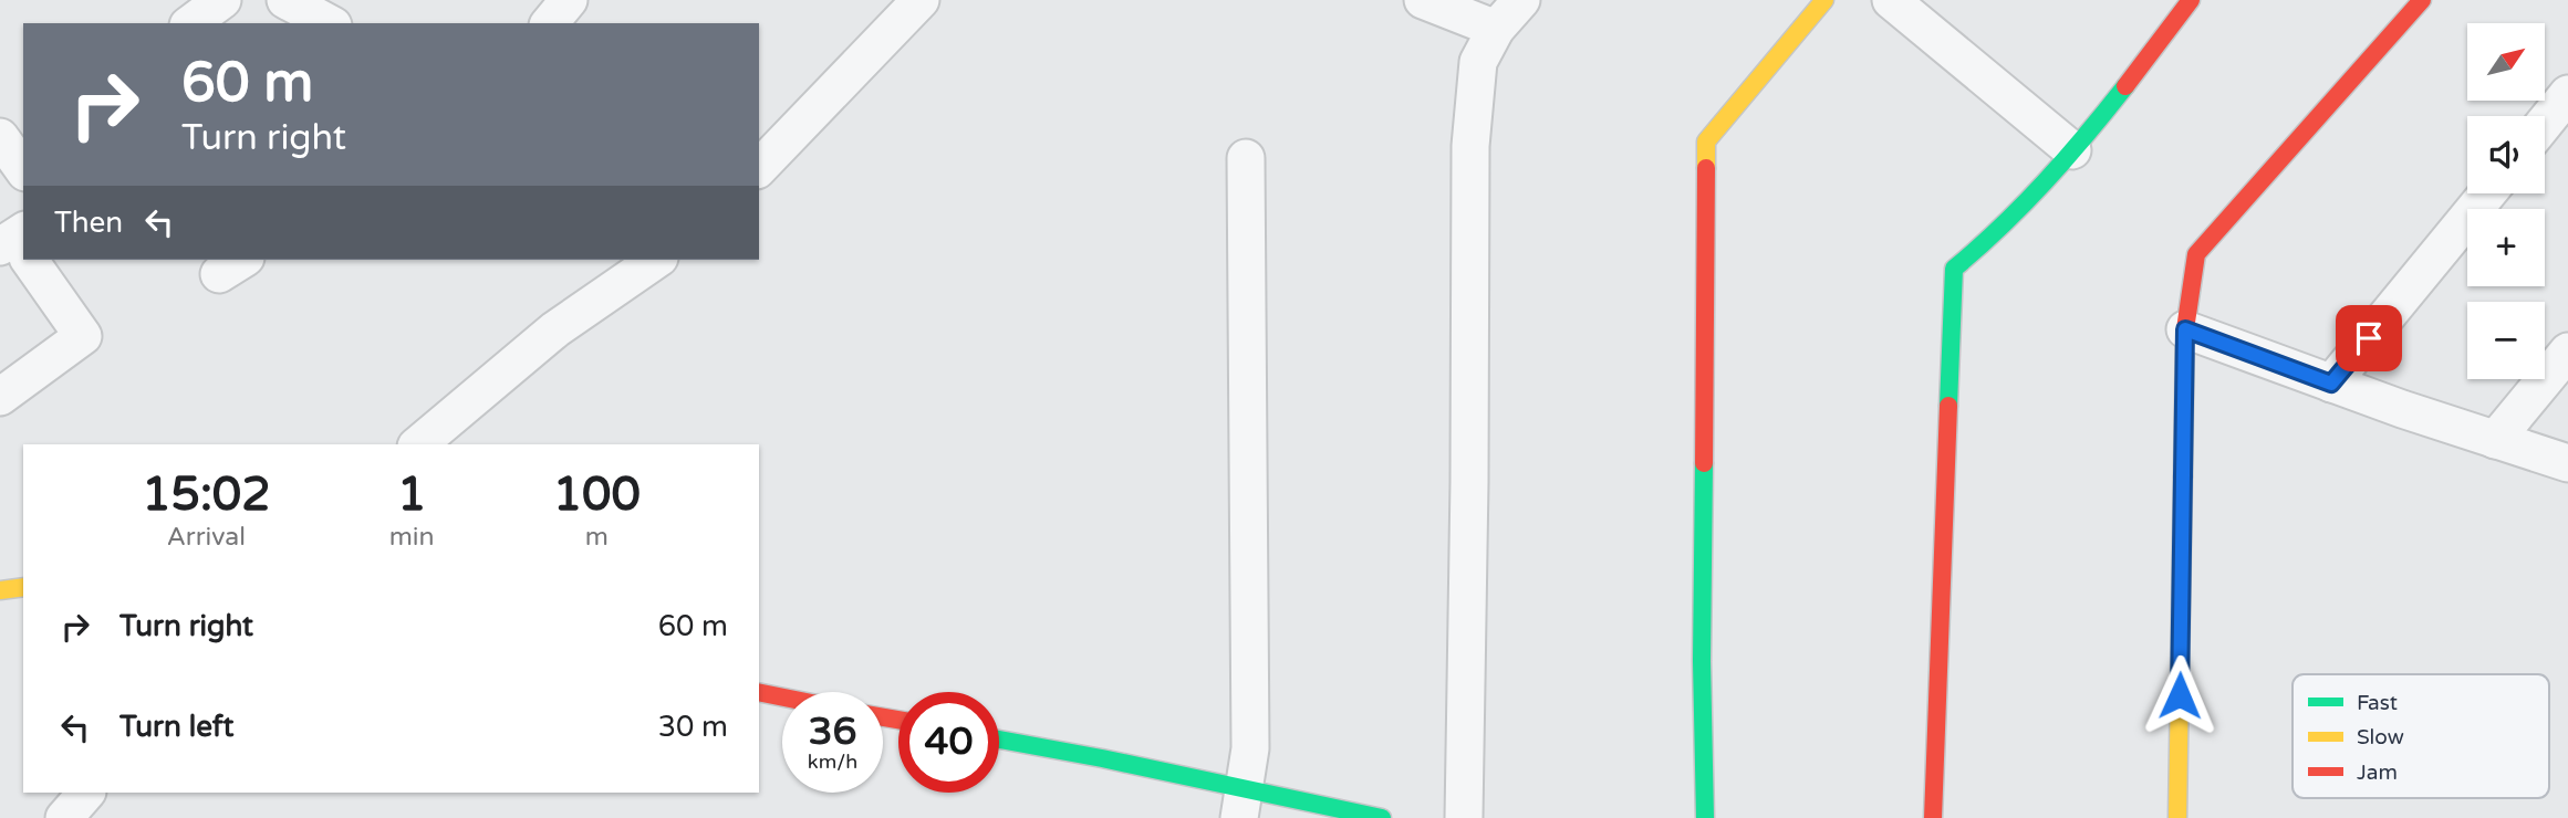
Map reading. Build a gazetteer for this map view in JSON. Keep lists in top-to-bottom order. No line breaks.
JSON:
{"legend":["Fast","Slow","Jam"],"north":"top right","page":{"map_buttons":["+","−"],"turn":["60 m","Turn right"],"then":"Then","eta":["15:02","Arrival","1","min","100","m"],"list":[{"name":"Turn right","value":"60 m"},{"name":"Turn left","value":"30 m"}],"speed":"36 km/h","limit":"40"}}
